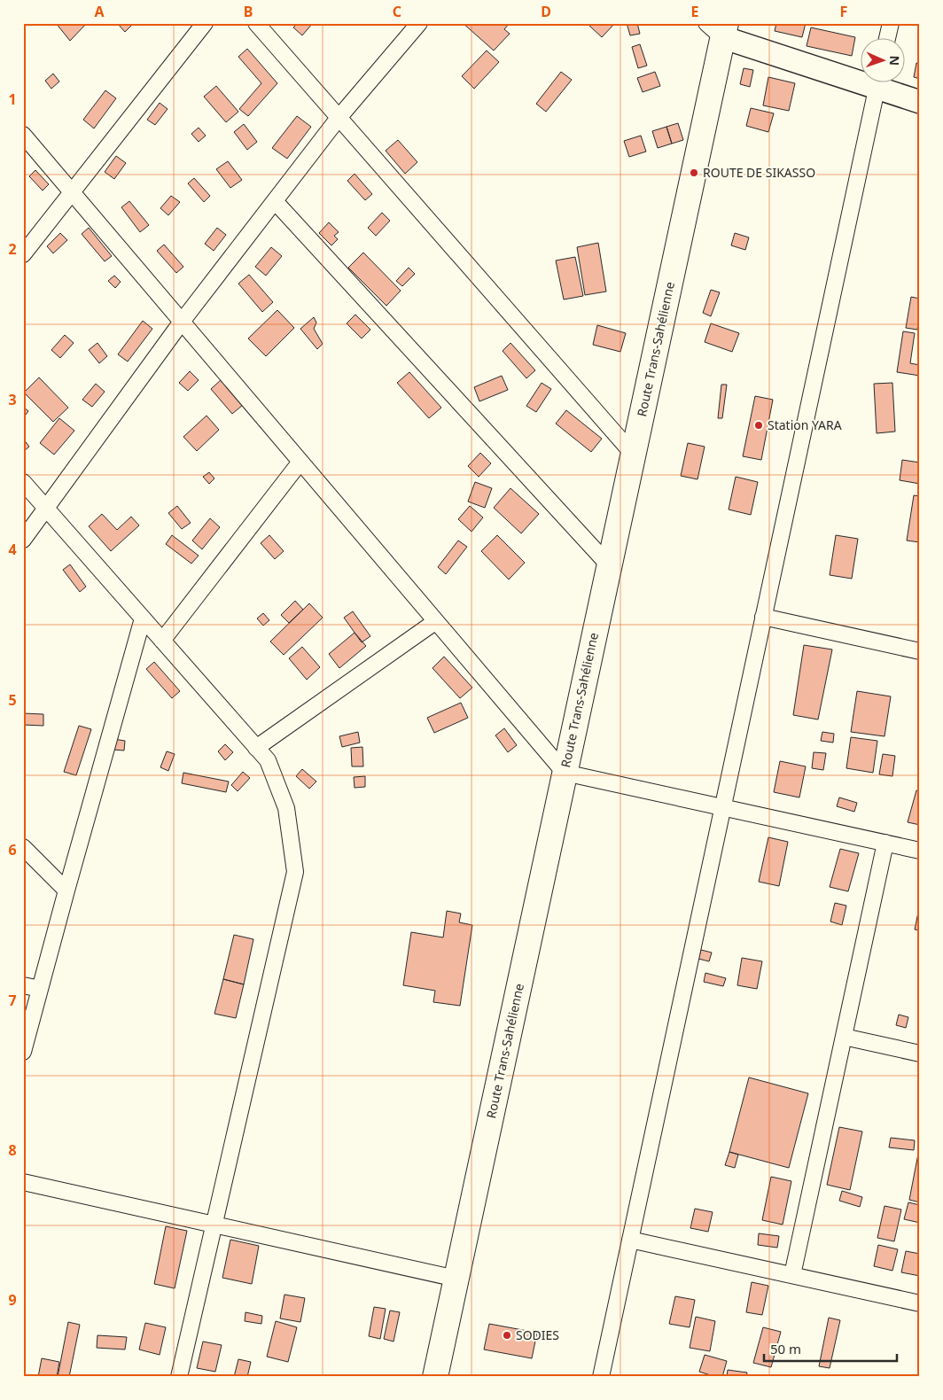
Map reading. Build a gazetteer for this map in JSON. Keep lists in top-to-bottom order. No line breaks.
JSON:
{"streets":{"highway":["Route Trans-Sahélienne"]},"places":["ROUTE DE SIKASSO","Station YARA","SODIES"],"scale_bar":"50 m","north":"right","grid":{"columns":["A","B","C","D","E","F"],"rows":["1","2","3","4","5","6","7","8","9"]}}
